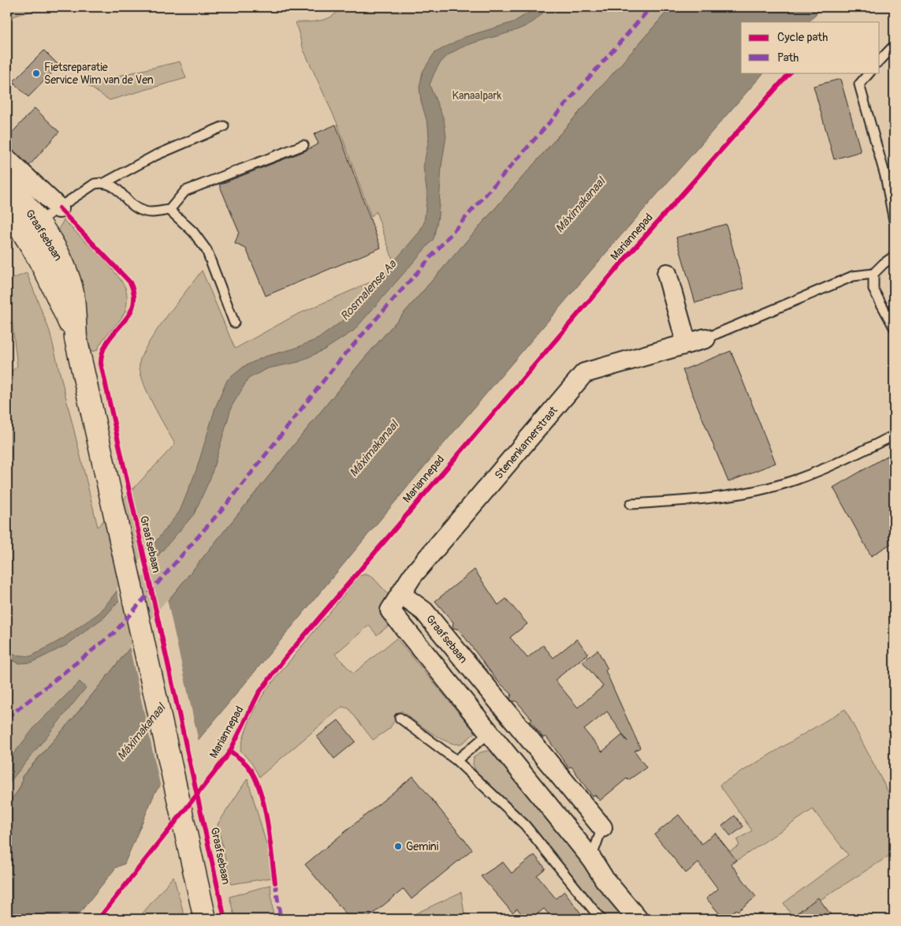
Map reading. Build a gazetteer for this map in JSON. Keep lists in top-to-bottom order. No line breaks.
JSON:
{"streets":{"main road":["Graafsebaan"],"street":["Stenenkamerstraat"],"cycle path":["Mariannepad"]},"crossings":[["Graafsebaan","Stenenkamerstraat"]],"water":["Máximakanaal","Rosmalense Aa"],"parks":["Kanaalpark"],"places":["Fietsreparatie Service Wim van de Ven","Gemini"],"legend":["Cycle path","Path"]}
